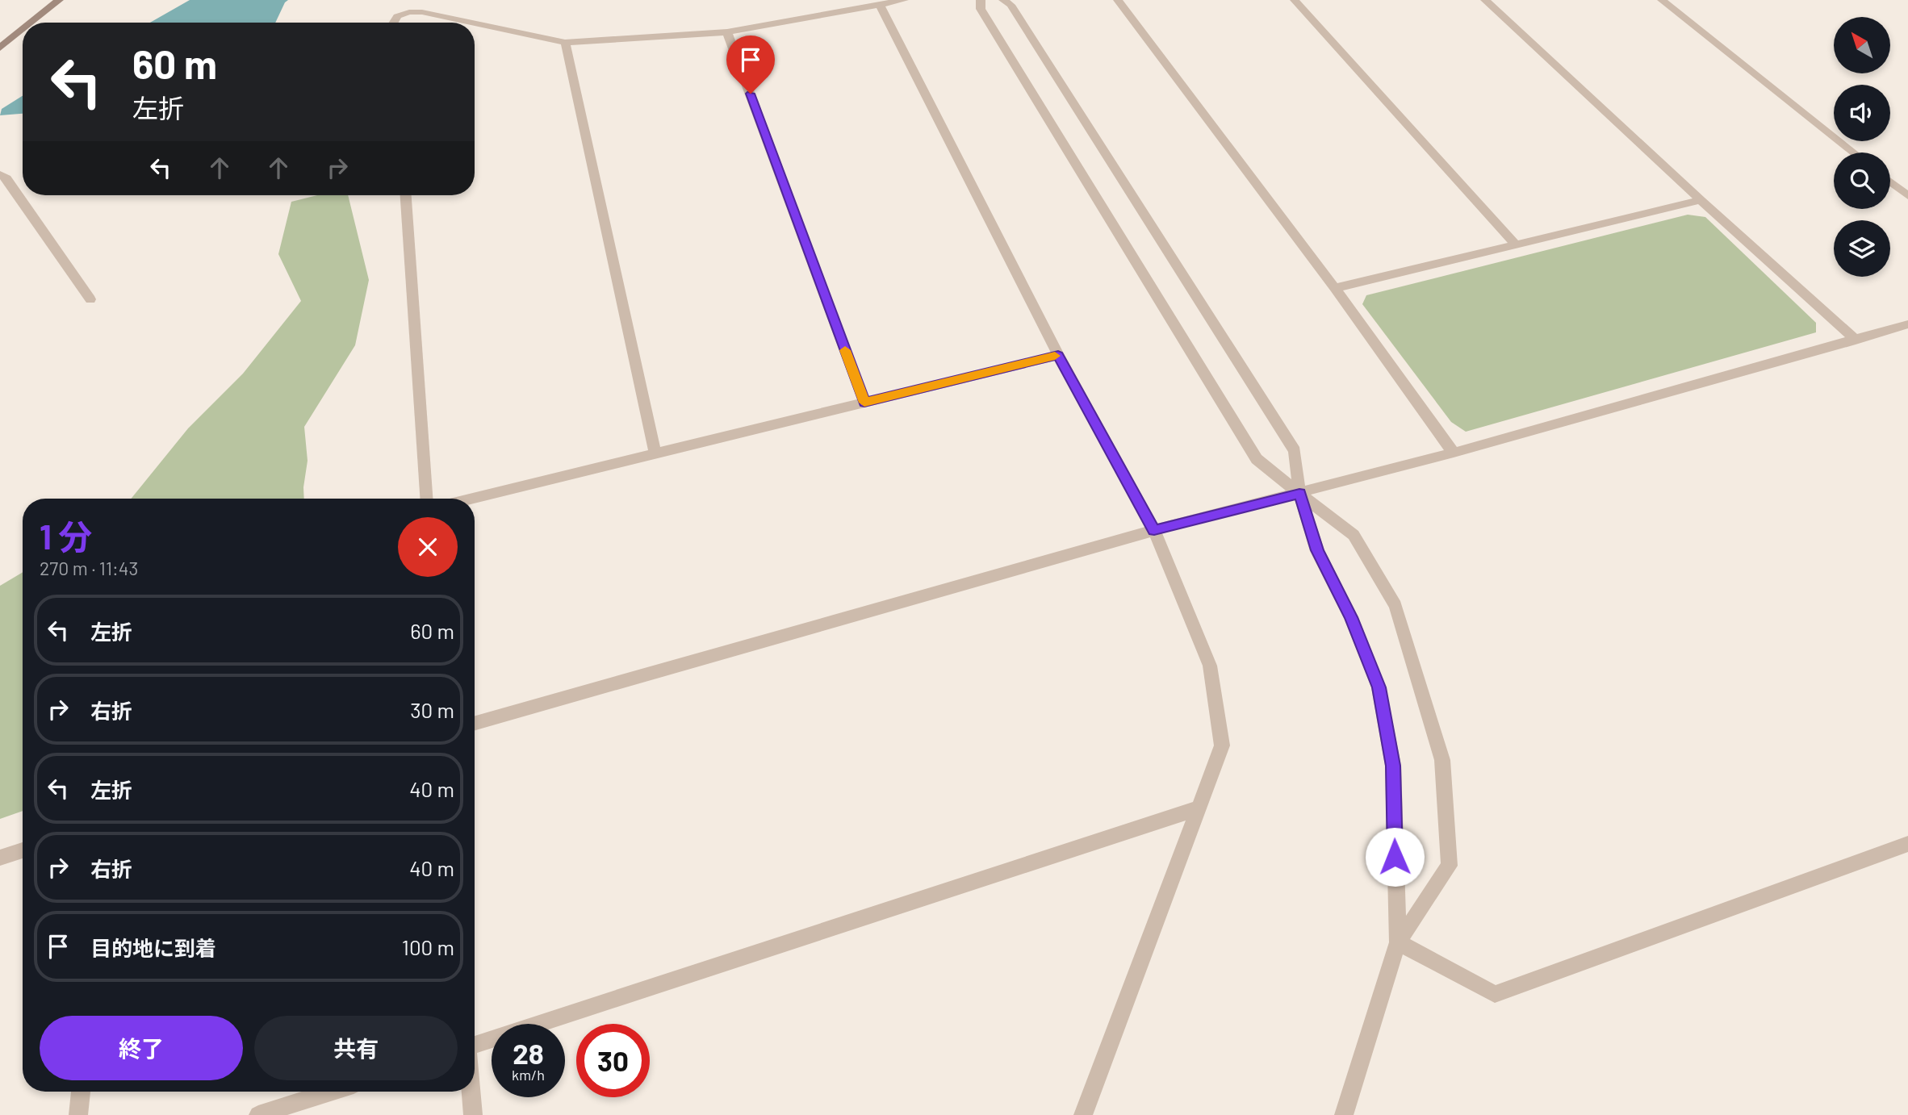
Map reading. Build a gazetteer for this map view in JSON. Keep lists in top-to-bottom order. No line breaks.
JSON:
{"north":"top left","page":{"turn":["60 m","左折"],"heading":["1 分","270 m · 11:43"],"list":[{"name":"左折","value":"60 m"},{"name":"右折","value":"30 m"},{"name":"左折","value":"40 m"},{"name":"右折","value":"40 m"},{"name":"目的地に到着","value":"100 m"}],"buttons":["終了","共有"],"speed":"28 km/h","limit":"30"}}
